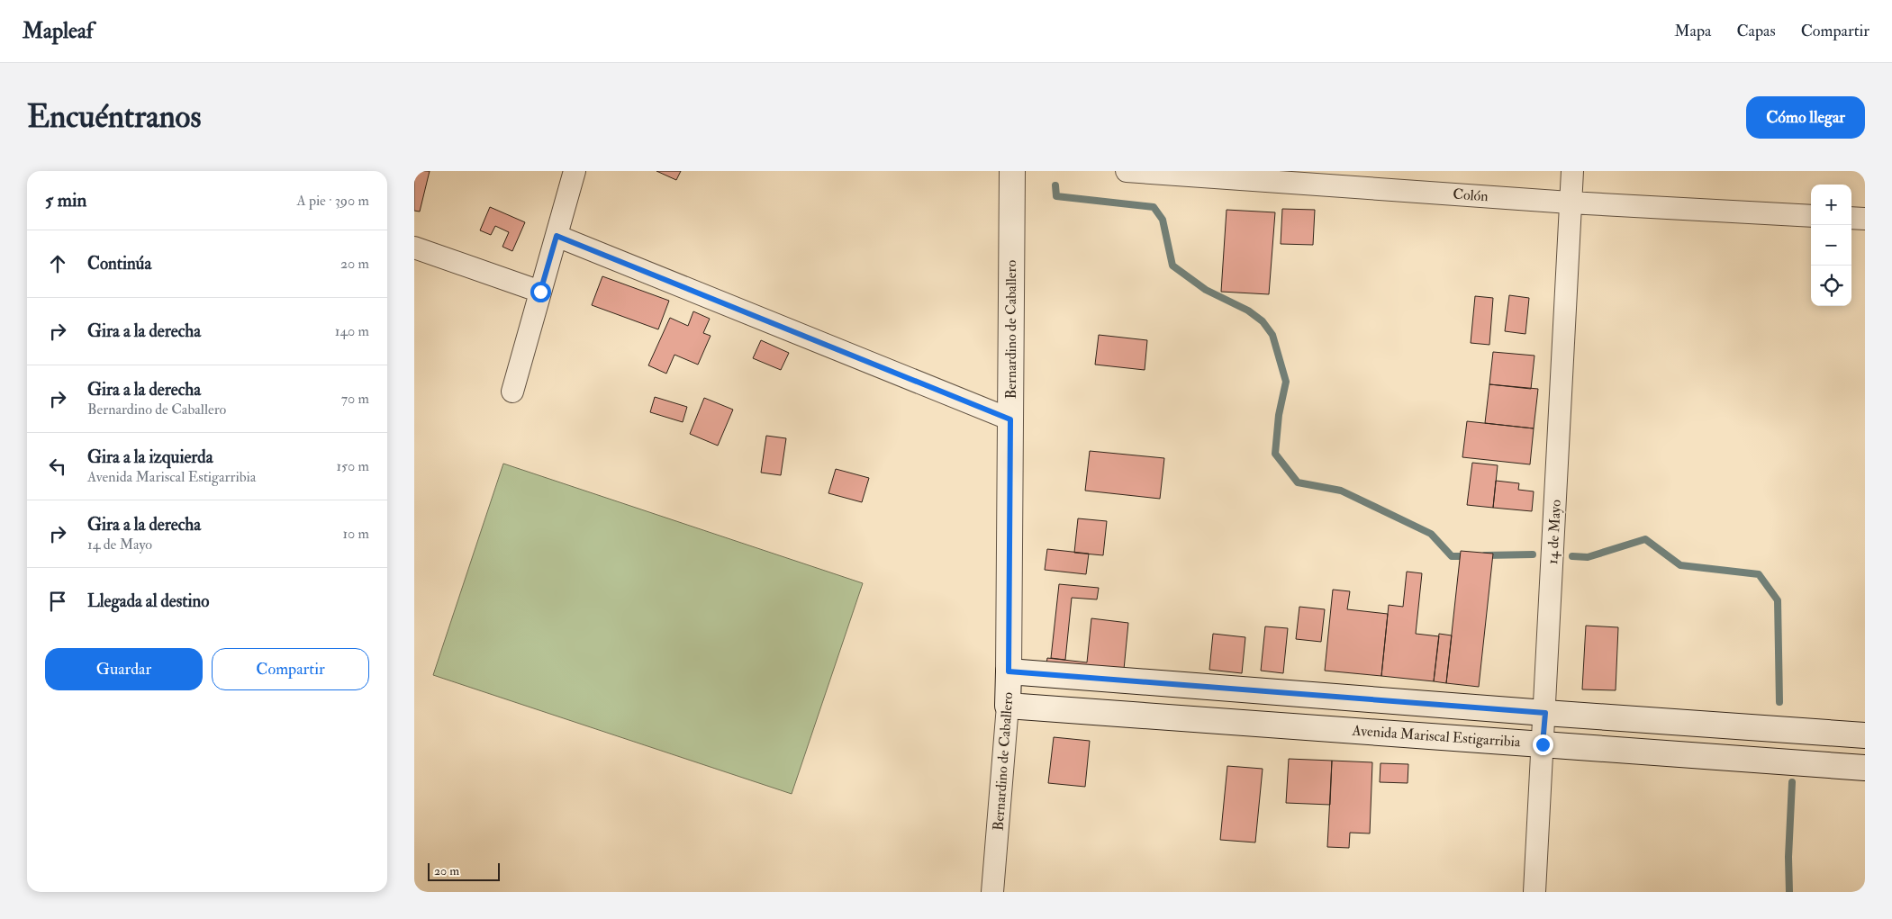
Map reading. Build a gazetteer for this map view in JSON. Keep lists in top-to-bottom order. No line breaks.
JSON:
{"streets":{"main road":["Bernardino de Caballero","Avenida Mariscal Estigarribia"],"street":["Colón","14 de Mayo"]},"crossings":[["Colón","14 de Mayo"],["Bernardino de Caballero","Avenida Mariscal Estigarribia"],["14 de Mayo","Avenida Mariscal Estigarribia"]],"scale_bar":"20 m","page":{"header":"Mapleaf","nav":["Mapa","Capas","Compartir"],"buttons":["Cómo llegar",["Guardar","Compartir"]],"title":"Encuéntranos","heading":["5 min","A pie · 390 m"],"map_buttons":["+","−"],"list":[["Continúa","20 m"],["Gira a la derecha","140 m"],["Gira a la derecha","Bernardino de Caballero","70 m"],["Gira a la izquierda","Avenida Mariscal Estigarribia","150 m"],["Gira a la derecha","14 de Mayo","10 m"],"Llegada al destino"],"scale":"20 m"}}
